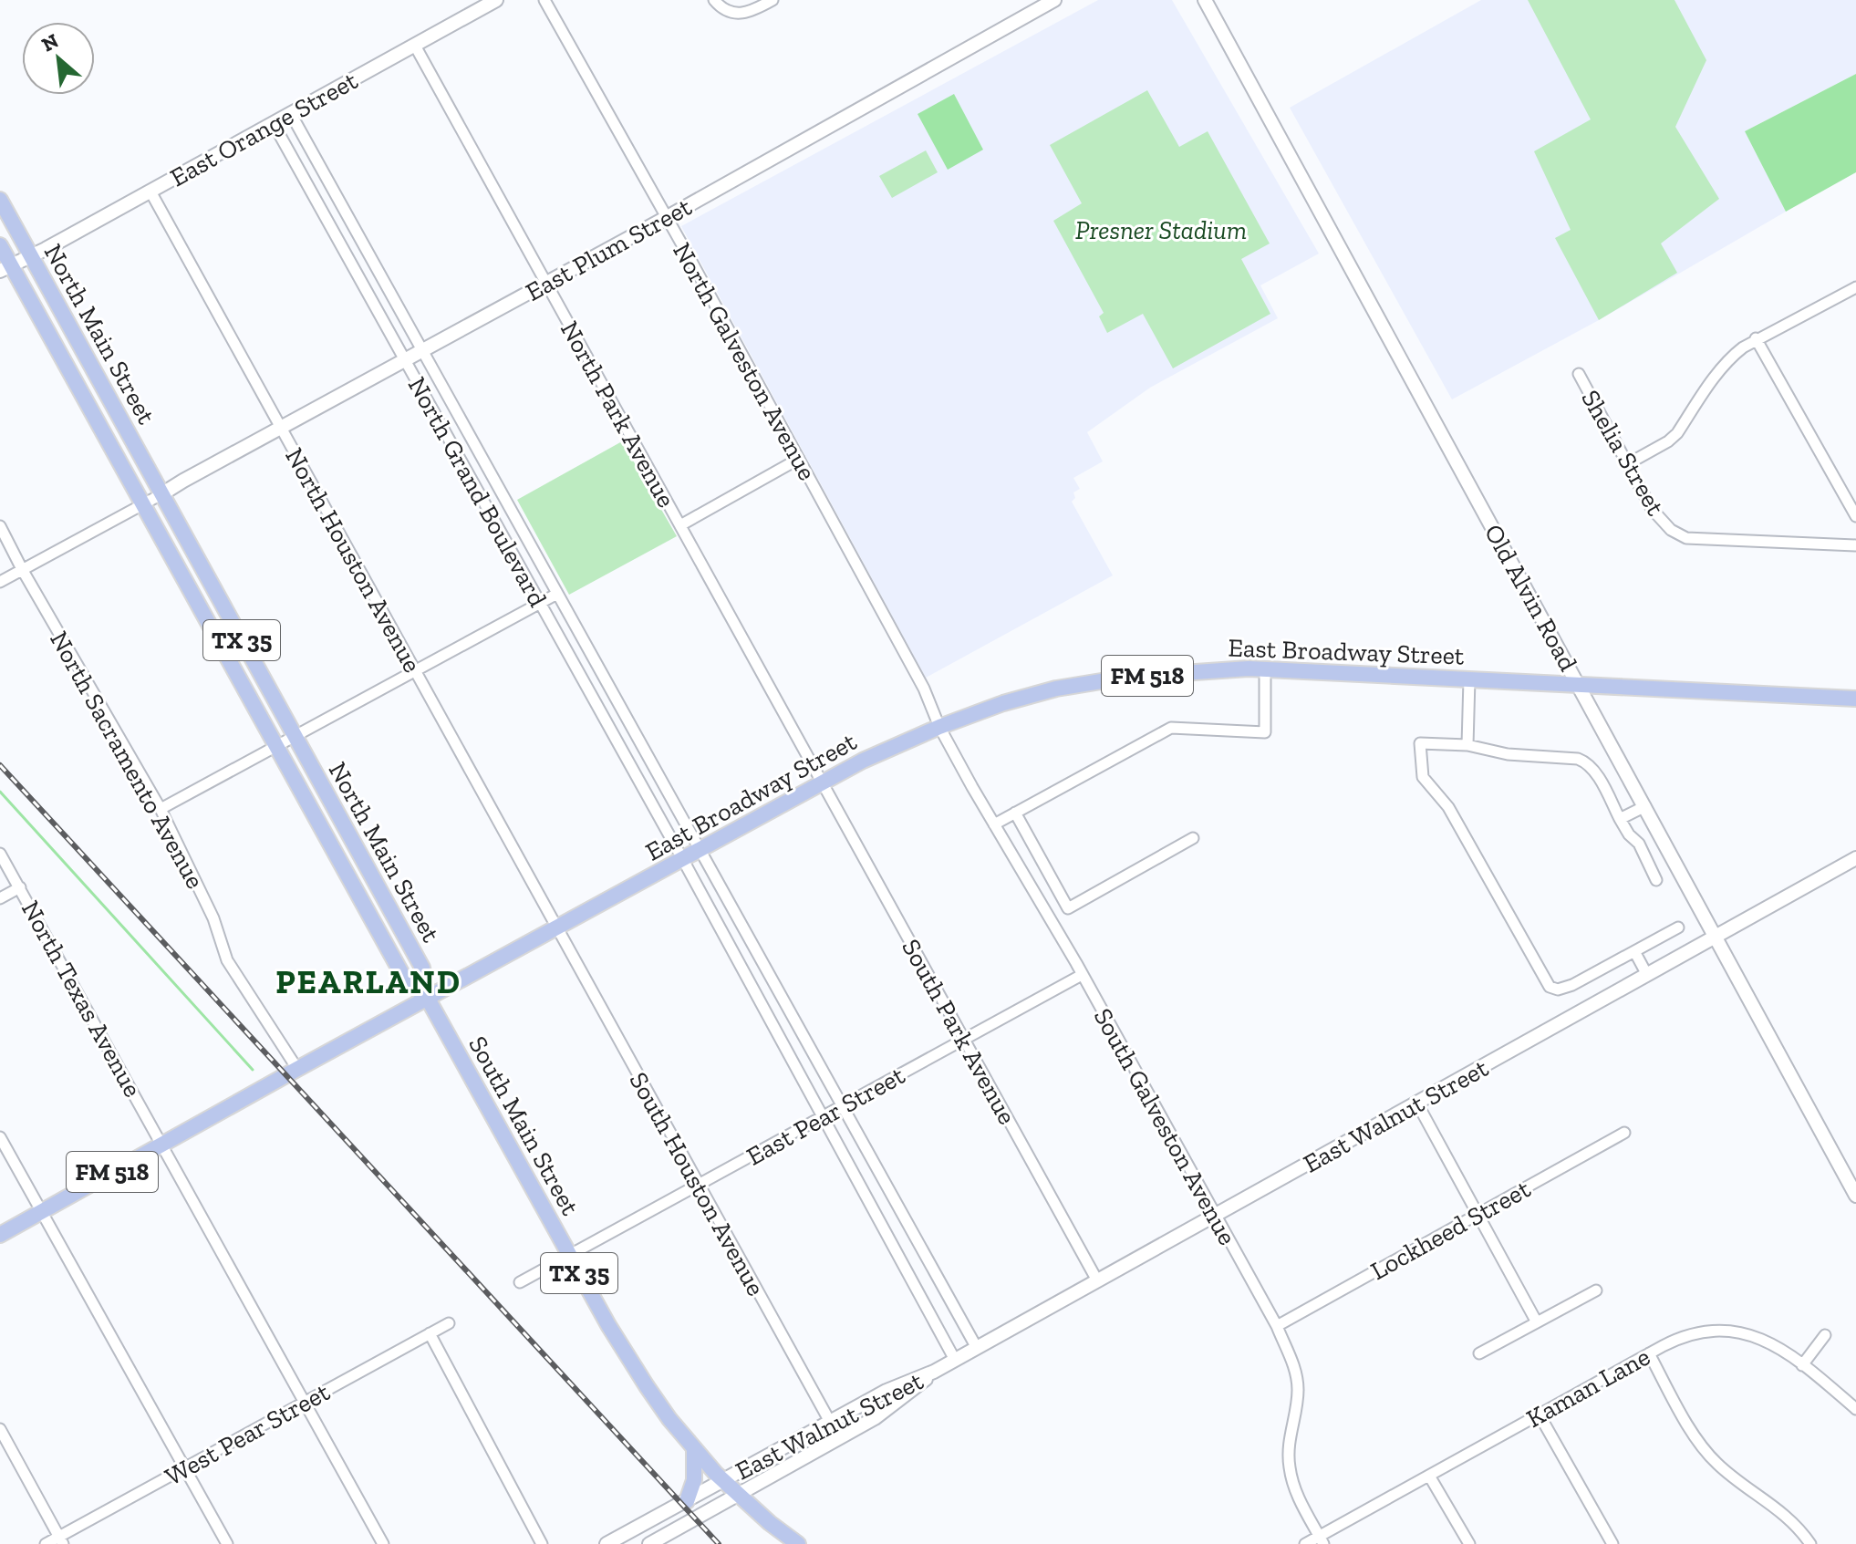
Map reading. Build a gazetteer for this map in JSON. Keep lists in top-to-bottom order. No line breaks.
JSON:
{"streets":{"main road":["North Main Street","TX 35","East Broadway Street","FM 518","South Main Street"],"street":["East Orange Street","East Plum Street","North Galveston Avenue","North Park Avenue","Shelia Street","North Grand Boulevard","North Houston Avenue","Old Alvin Road","North Sacramento Avenue","North Texas Avenue","South Park Avenue","East Pear Street","East Walnut Street","South Galveston Avenue","South Houston Avenue","Lockheed Street","Kaman Lane","West Pear Street"]},"crossings":[["East Orange Street","North Main Street"],["East Orange Street","North Park Avenue"],["East Orange Street","North Grand Boulevard"],["East Orange Street","North Houston Avenue"],["East Plum Street","North Main Street"],["East Plum Street","North Galveston Avenue"],["East Plum Street","North Park Avenue"],["East Plum Street","North Grand Boulevard"],["East Plum Street","North Houston Avenue"],["North Main Street","East Broadway Street"],["North Main Street","FM 518"],["North Main Street","South Main Street"],["North Galveston Avenue","East Broadway Street"],["North Galveston Avenue","South Galveston Avenue"],["North Park Avenue","East Broadway Street"],["North Park Avenue","South Park Avenue"],["North Grand Boulevard","East Broadway Street"],["North Grand Boulevard","East Pear Street"],["North Grand Boulevard","East Walnut Street"],["North Houston Avenue","East Broadway Street"],["North Houston Avenue","South Houston Avenue"],["Old Alvin Road","East Broadway Street"],["Old Alvin Road","East Walnut Street"],["East Broadway Street","FM 518"],["East Broadway Street","South Park Avenue"],["East Broadway Street","South Main Street"],["East Broadway Street","South Galveston Avenue"],["East Broadway Street","South Houston Avenue"],["FM 518","North Sacramento Avenue"],["FM 518","North Texas Avenue"],["FM 518","South Main Street"],["North Texas Avenue","West Pear Street"],["South Park Avenue","East Pear Street"],["South Park Avenue","East Walnut Street"],["East Pear Street","South Main Street"],["East Pear Street","South Galveston Avenue"],["East Pear Street","South Houston Avenue"],["East Walnut Street","South Main Street"],["East Walnut Street","South Galveston Avenue"],["East Walnut Street","South Houston Avenue"],["South Galveston Avenue","Lockheed Street"],["South Galveston Avenue","Kaman Lane"]],"districts":["PEARLAND"],"parks":["Presner Stadium"],"north":"top left"}
